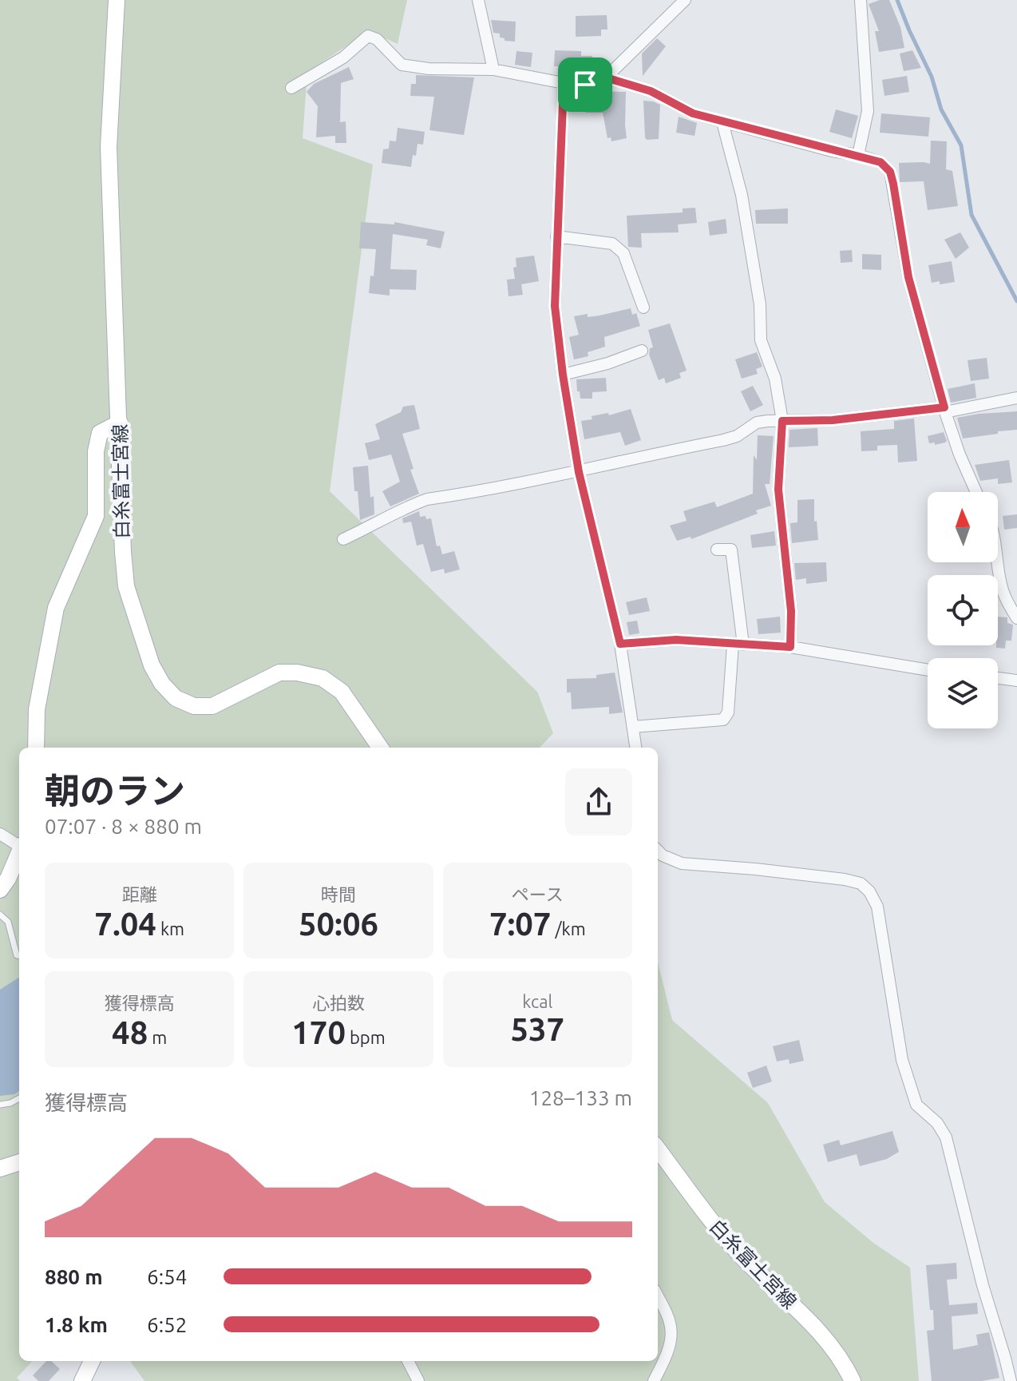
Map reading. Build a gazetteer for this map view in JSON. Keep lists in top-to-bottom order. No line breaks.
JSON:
{"streets":{"main road":["白糸富士宮線"]},"north":"top","page":{"heading":["朝のラン","07:07 · 8 × 880 m"],"stats":[["距離","7.04 km"],["時間","50:06"],["ペース","7:07 /km"],["獲得標高","48 m"],["心拍数","170 bpm"],["kcal","537"]],"chart":["獲得標高","128–133 m"],"list":[{"name":"880 m","note":"6:54"},{"name":"1.8 km","note":"6:52"}]}}
